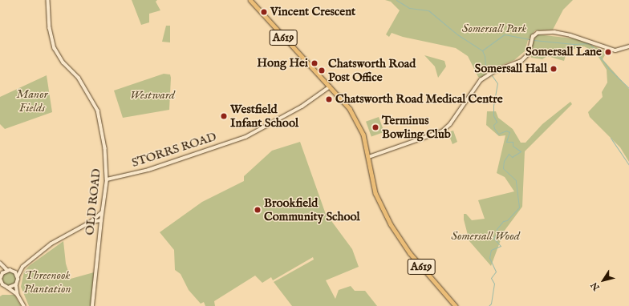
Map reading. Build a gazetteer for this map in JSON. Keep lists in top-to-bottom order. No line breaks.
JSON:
{"streets":{"highway":["A619"],"main road":["STORRS ROAD","OLD ROAD"]},"crossings":[["A619","STORRS ROAD"],["STORRS ROAD","OLD ROAD"]],"parks":["Somersall Park","Manor Fields","Westward","Somersall Wood","Threenook Plantation"],"places":["Vincent Crescent","Somersall Lane","Hong Hei","Somersall Hall","Chatsworth Road Post Office","Chatsworth Road Medical Centre","Westfield Infant School","Terminus Bowling Club","Brookfield Community School"],"north":"bottom left"}
